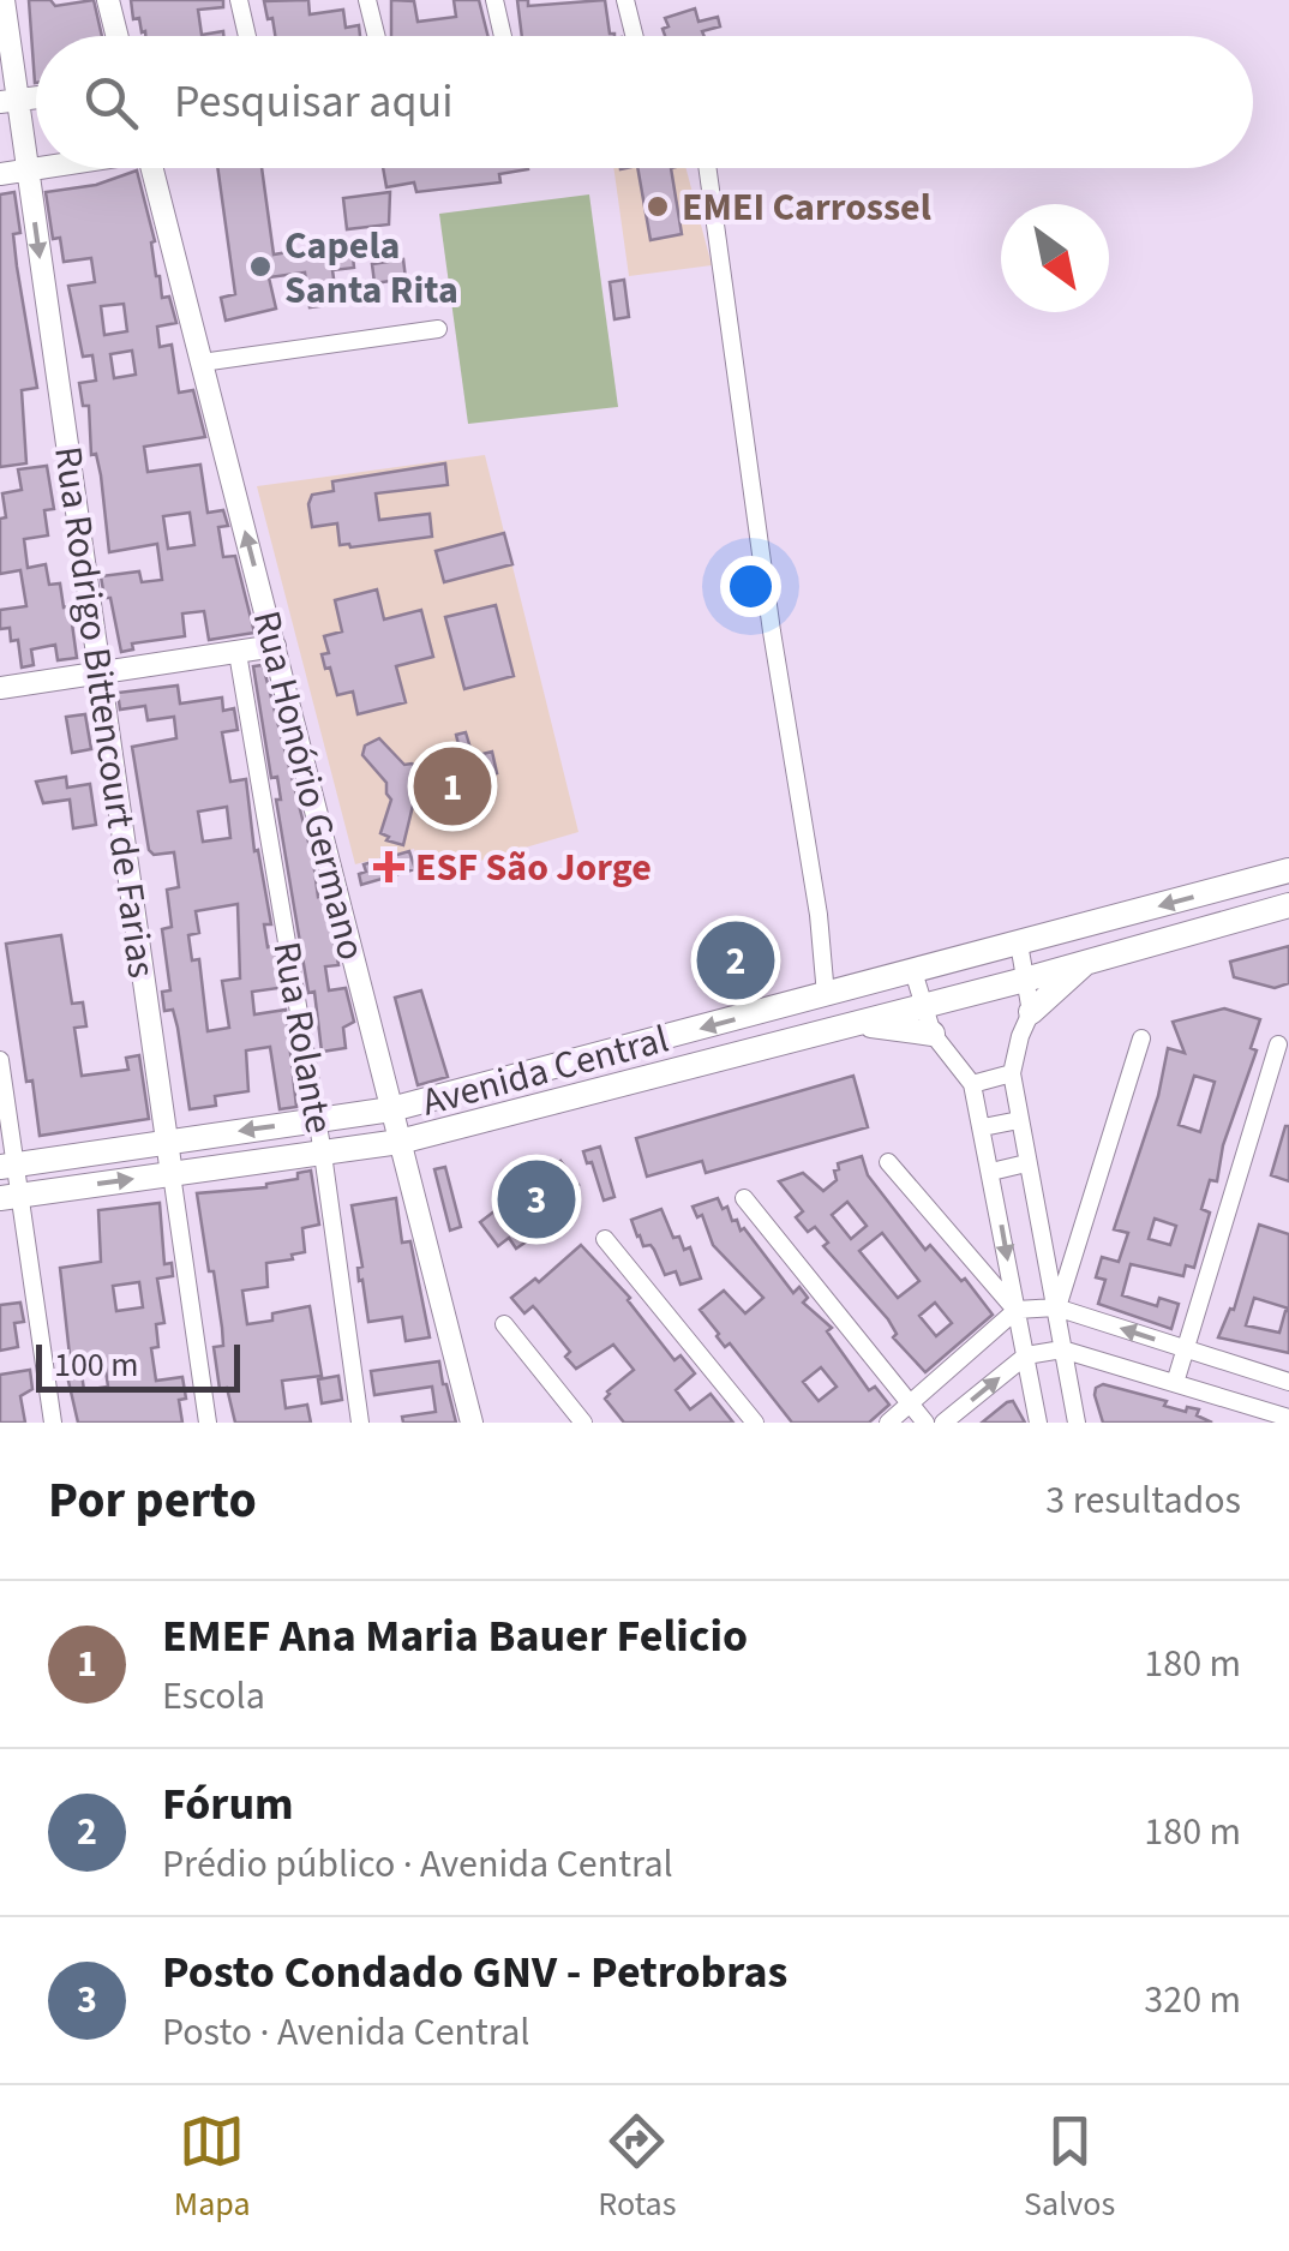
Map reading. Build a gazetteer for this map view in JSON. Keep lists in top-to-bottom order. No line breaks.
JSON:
{"streets":{"main road":["Avenida Central"],"street":["Rua Rodrigo Bittencourt de Farias","Rua Honório Germano","Rua Rolante"]},"crossings":[["Rua Rodrigo Bittencourt de Farias","Avenida Central"],["Rua Honório Germano","Avenida Central"],["Rua Rolante","Avenida Central"]],"one_way":["Rua Rodrigo Bittencourt de Farias"],"places":{"other":["EMEI Carrossel","Capela Santa Rita"],"health":["ESF São Jorge"]},"scale_bar":"100 m","north":"bottom right","page":{"search":"Pesquisar aqui","pins":["1","2","3"],"scale":"100 m","heading":["Por perto","3 resultados"],"list":[{"mark":"1","name":"EMEF Ana Maria Bauer Felicio","note":"Escola","value":"180 m"},{"mark":"2","name":"Fórum","note":"Prédio público · Avenida Central","value":"180 m"},{"mark":"3","name":"Posto Condado GNV - Petrobras","note":"Posto · Avenida Central","value":"320 m"}],"nav":["Mapa","Rotas","Salvos"]}}
